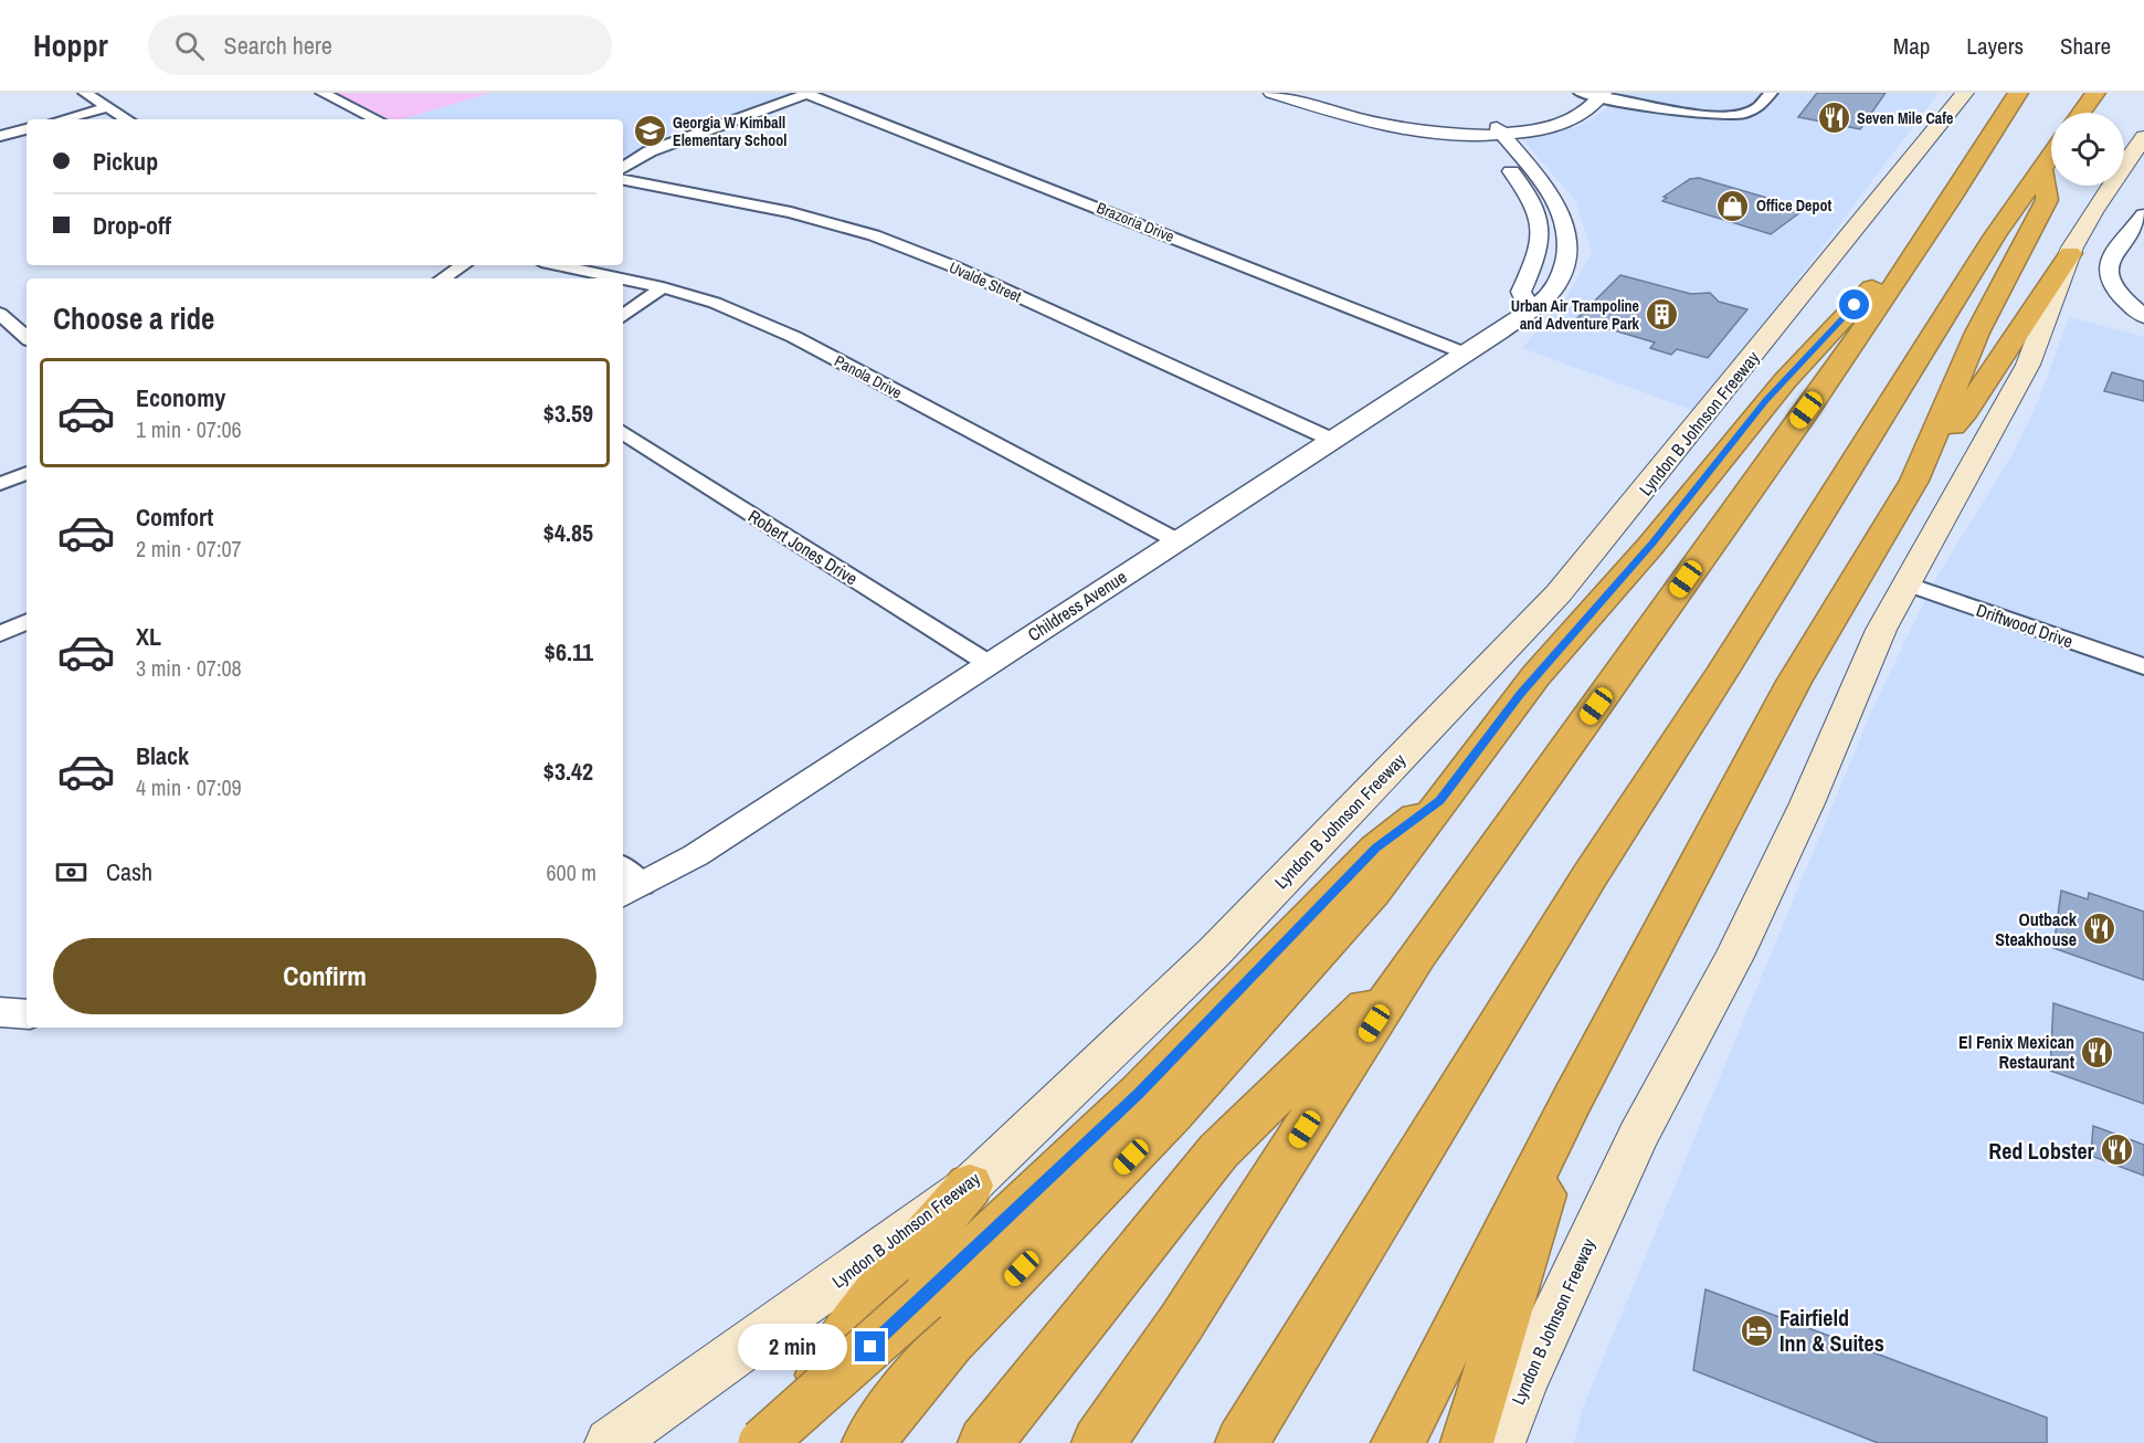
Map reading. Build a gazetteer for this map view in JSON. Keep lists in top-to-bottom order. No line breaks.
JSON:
{"streets":{"main road":["Lyndon B Johnson Freeway"],"street":["Brazoria Drive","Uvalde Street","Panola Drive","Robert Jones Drive","Childress Avenue","Driftwood Drive"]},"crossings":[["Brazoria Drive","Childress Avenue"],["Uvalde Street","Childress Avenue"],["Panola Drive","Childress Avenue"],["Lyndon B Johnson Freeway","Driftwood Drive"],["Robert Jones Drive","Childress Avenue"]],"places":{"restaurant":["Seven Mile Cafe","Outback Steakhouse","El Fenix Mexican Restaurant","Red Lobster"],"school or university":["Georgia W Kimball Elementary School"],"shop":["Office Depot"],"building":["Urban Air Trampoline and Adventure Park"],"hotel":["Fairfield Inn & Suites"]},"page":{"header":"Hoppr","search":"Search here","nav":["Map","Layers","Share"],"banner":["Pickup","Drop-off"],"heading":"Choose a ride","list":[{"name":"Economy","note":"1 min · 07:06","value":"$3.59"},{"name":"Comfort","note":"2 min · 07:07","value":"$4.85"},{"name":"XL","note":"3 min · 07:08","value":"$6.11"},{"name":"Black","note":"4 min · 07:09","value":"$3.42"}],"pay":["Cash","600 m"],"buttons":"Confirm","bubble":"2 min"}}
